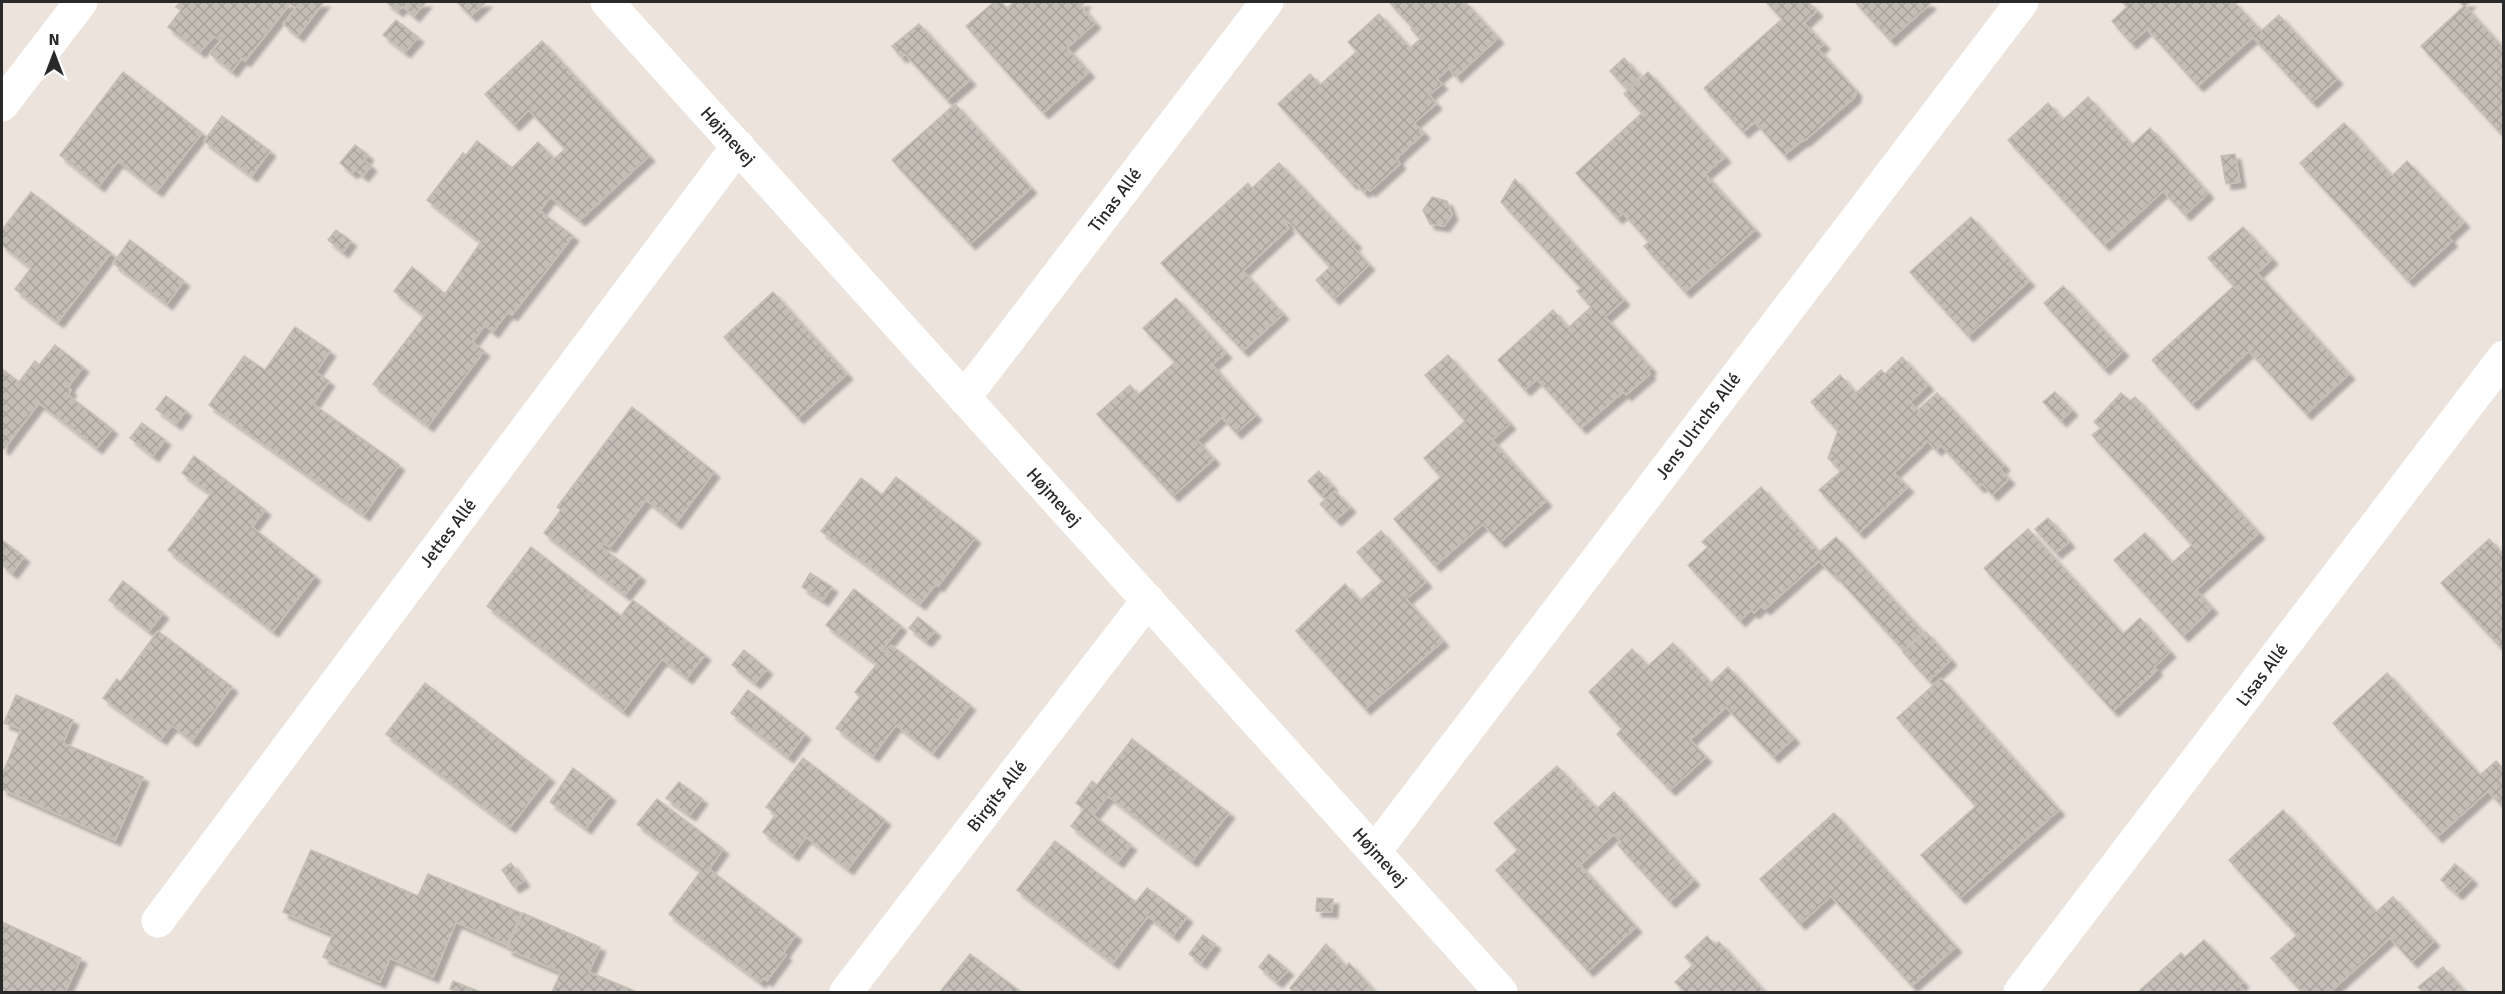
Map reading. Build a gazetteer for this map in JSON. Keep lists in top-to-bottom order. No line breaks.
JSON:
{"streets":{"street":["Højmevej","Tinas Allé","Jens Ulrichs Allé","Jettes Allé","Lisas Allé","Birgits Allé"]},"crossings":[["Højmevej","Tinas Allé"],["Højmevej","Jens Ulrichs Allé"],["Højmevej","Jettes Allé"],["Højmevej","Birgits Allé"]],"north":"top"}
